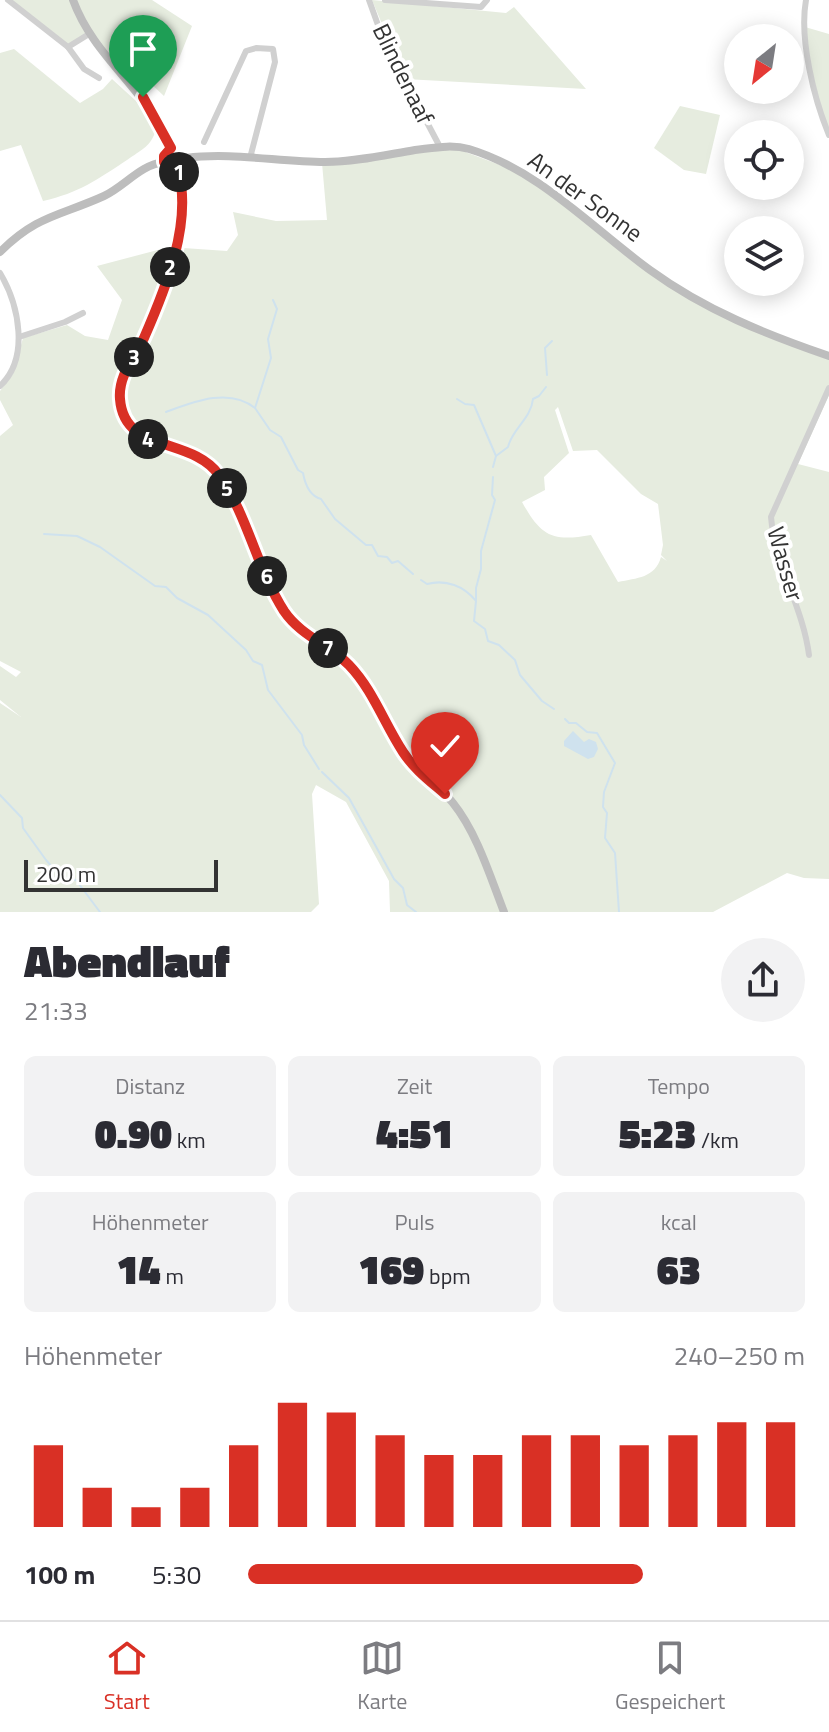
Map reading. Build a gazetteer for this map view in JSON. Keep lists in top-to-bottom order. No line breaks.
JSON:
{"streets":{"main road":["An der Sonne"],"street":["Blindenaaf","Wasser"]},"crossings":[["Blindenaaf","An der Sonne"]],"scale_bar":"200 m","north":"bottom left","page":{"pins":["1","2","3","4","5","6","7"],"scale":"200 m","heading":["Abendlauf","21:33"],"stats":[["Distanz","0.90 km"],["Zeit","4:51"],["Tempo","5:23 /km"],["Höhenmeter","14 m"],["Puls","169 bpm"],["kcal","63"]],"chart":["Höhenmeter","240–250 m"],"list":[{"name":"100 m","note":"5:30"}],"tabs":["Start","Karte","Gespeichert"]}}
